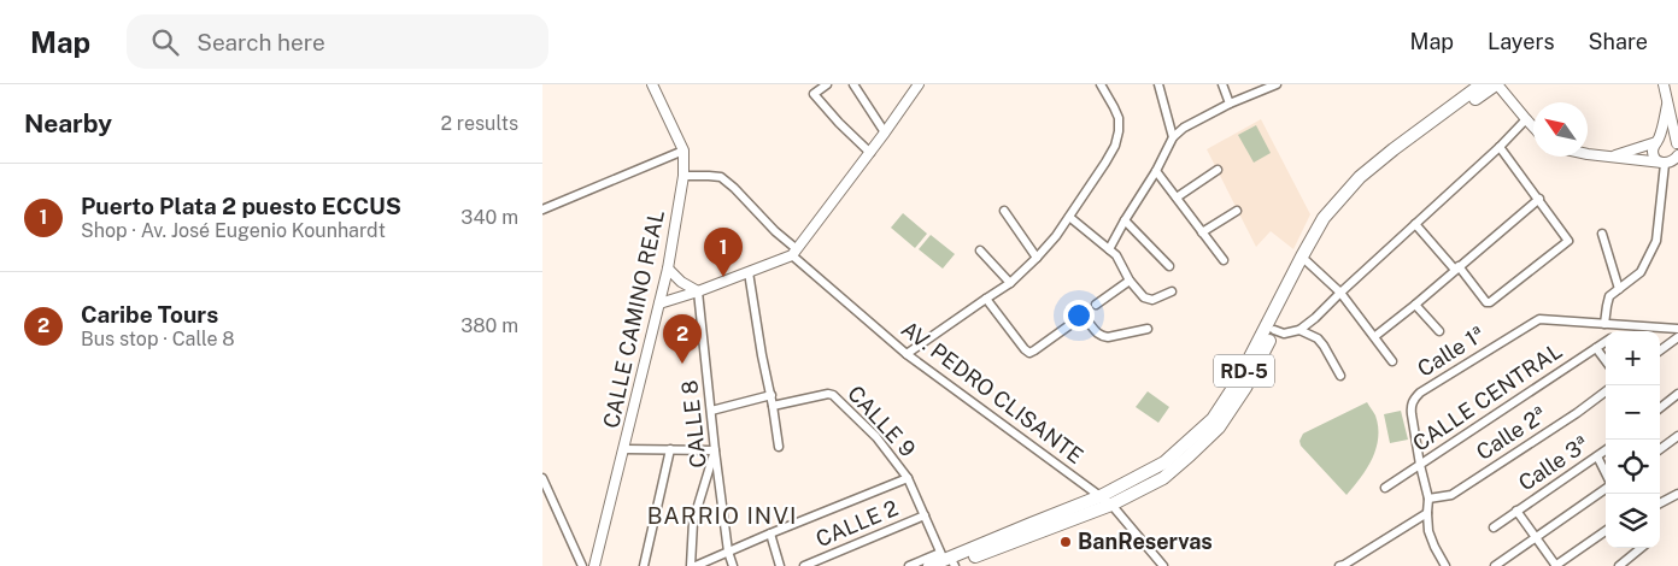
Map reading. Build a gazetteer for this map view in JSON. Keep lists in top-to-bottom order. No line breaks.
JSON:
{"streets":{"main road":["RD-5"],"street":["CALLE CAMINO REAL","Calle 1ª","AV. PEDRO CLISANTE","CALLE CENTRAL","CALLE 9","CALLE 8","Calle 2ª","Calle 3ª","CALLE 2"]},"crossings":[["CALLE CAMINO REAL","AV. PEDRO CLISANTE"],["Calle 1ª","CALLE CENTRAL"],["Calle 1ª","Calle 2ª"],["RD-5","AV. PEDRO CLISANTE"],["RD-5","CALLE 9"],["CALLE 9","CALLE 2"]],"districts":["BARRIO INVI"],"places":["BanReservas"],"north":"top left","page":{"header":"Map","search":"Search here","nav":["Map","Layers","Share"],"heading":["Nearby","2 results"],"list":[{"mark":"1","name":"Puerto Plata 2 puesto ECCUS","note":"Shop · Av. José Eugenio Kounhardt","value":"340 m"},{"mark":"2","name":"Caribe Tours","note":"Bus stop · Calle 8","value":"380 m"}],"pins":["1","2"],"map_buttons":["+","−"]}}
